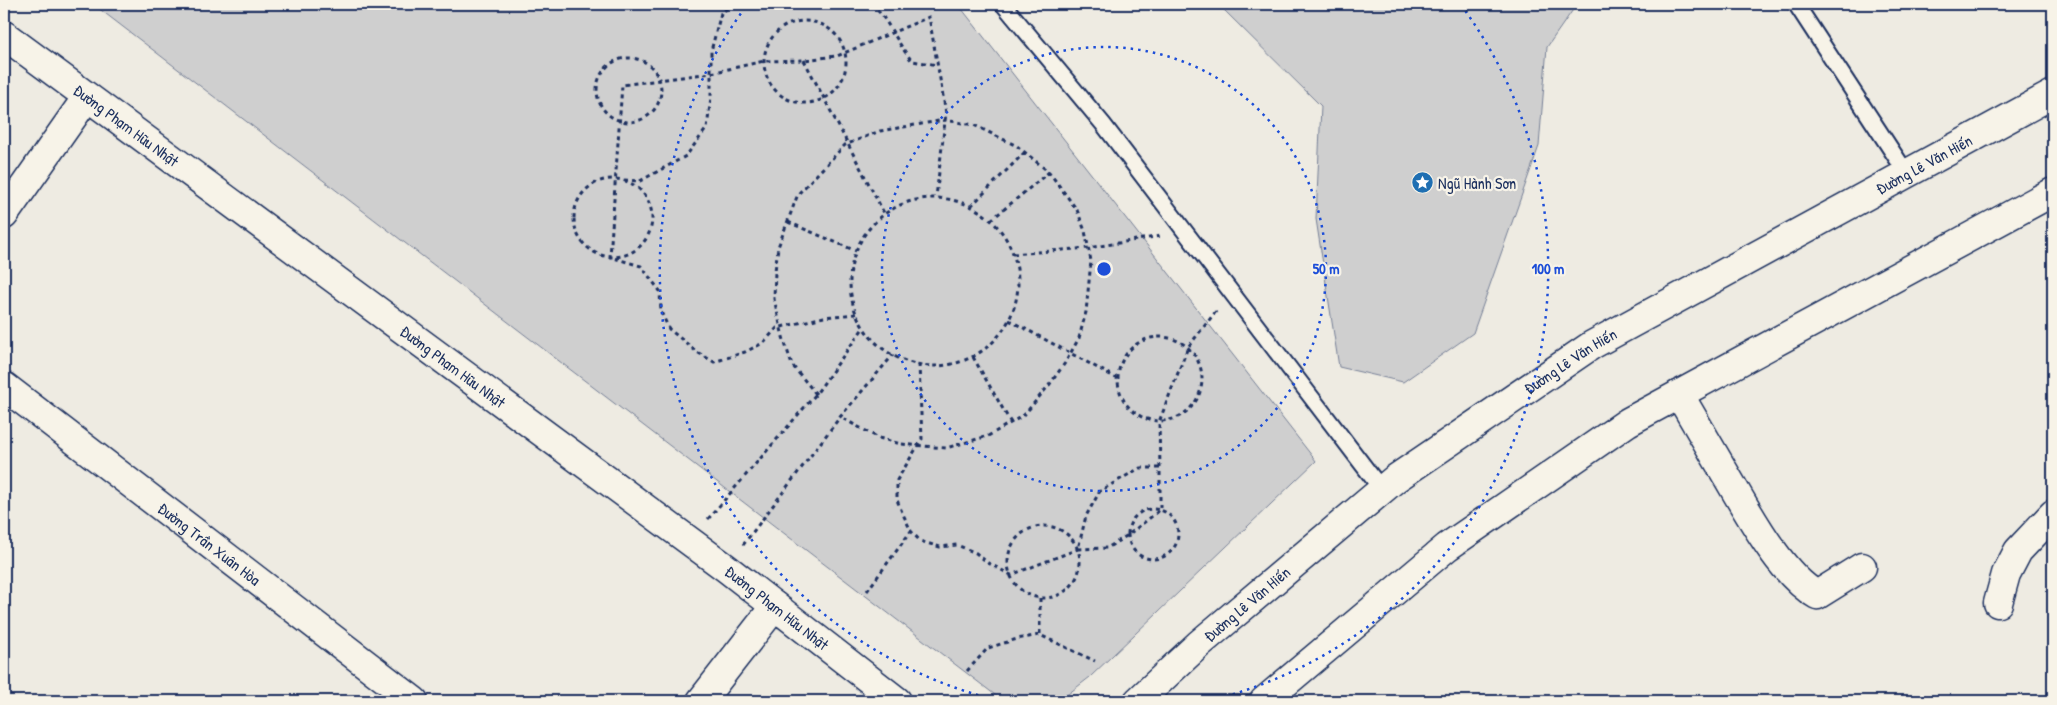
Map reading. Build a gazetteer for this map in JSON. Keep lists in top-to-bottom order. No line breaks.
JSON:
{"streets":{"street":["Đường Phạm Hữu Nhật","Đường Lê Văn Hiến","Đường Trần Xuân Hòa"]},"places":{"place":["Ngũ Hành Sơn"]},"rings":["50 m","100 m"]}
